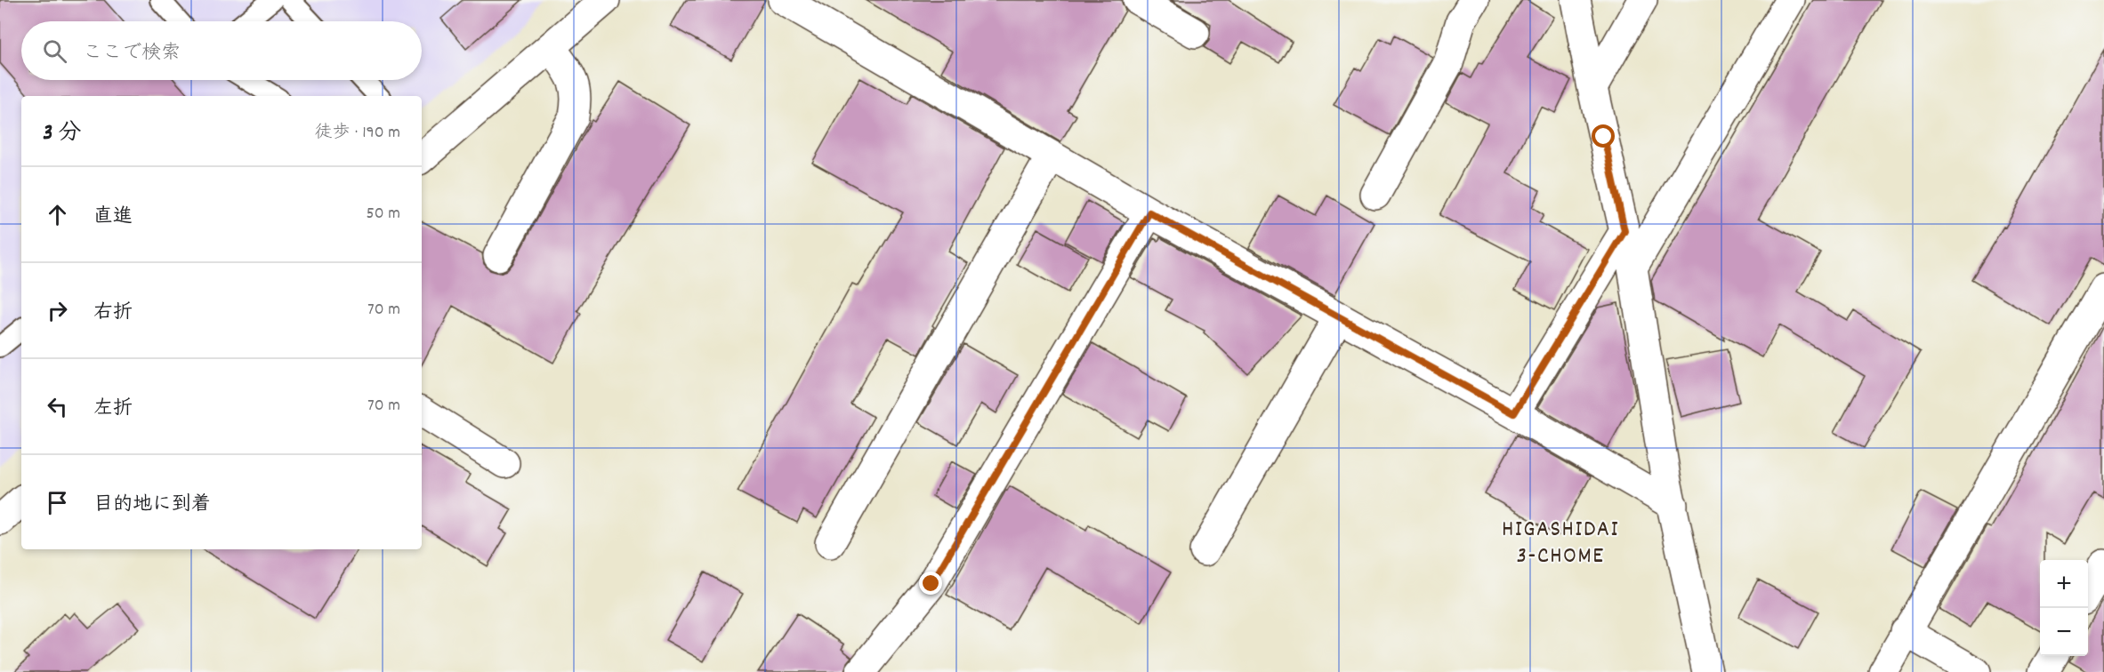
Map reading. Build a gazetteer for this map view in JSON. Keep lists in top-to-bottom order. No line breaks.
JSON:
{"districts":["HIGASHIDAI 3-CHOME"],"page":{"search":"ここで検索","heading":["3 分","徒歩 · 190 m"],"list":[["直進","50 m"],["右折","70 m"],["左折","70 m"],"目的地に到着"],"map_buttons":["+","−"]}}
